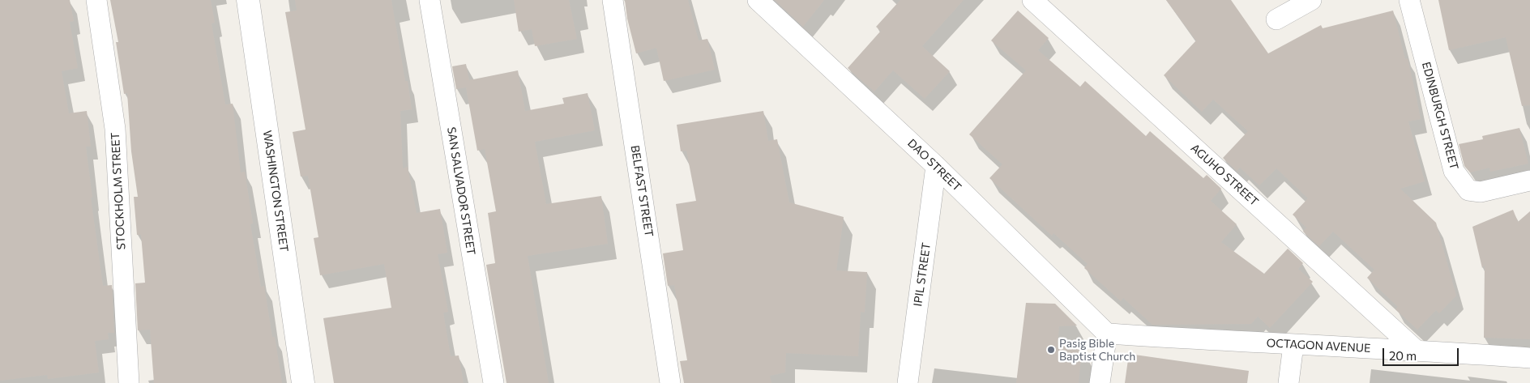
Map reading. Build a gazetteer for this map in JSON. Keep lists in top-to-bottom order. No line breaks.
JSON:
{"streets":{"street":["EDINBURGH STREET","DAO STREET","AGUHO STREET","STOCKHOLM STREET","WASHINGTON STREET","SAN SALVADOR STREET","BELFAST STREET","IPIL STREET","OCTAGON AVENUE"]},"crossings":[["DAO STREET","IPIL STREET"],["DAO STREET","OCTAGON AVENUE"],["AGUHO STREET","OCTAGON AVENUE"]],"places":["Pasig Bible Baptist Church"],"scale_bar":"20 m"}
